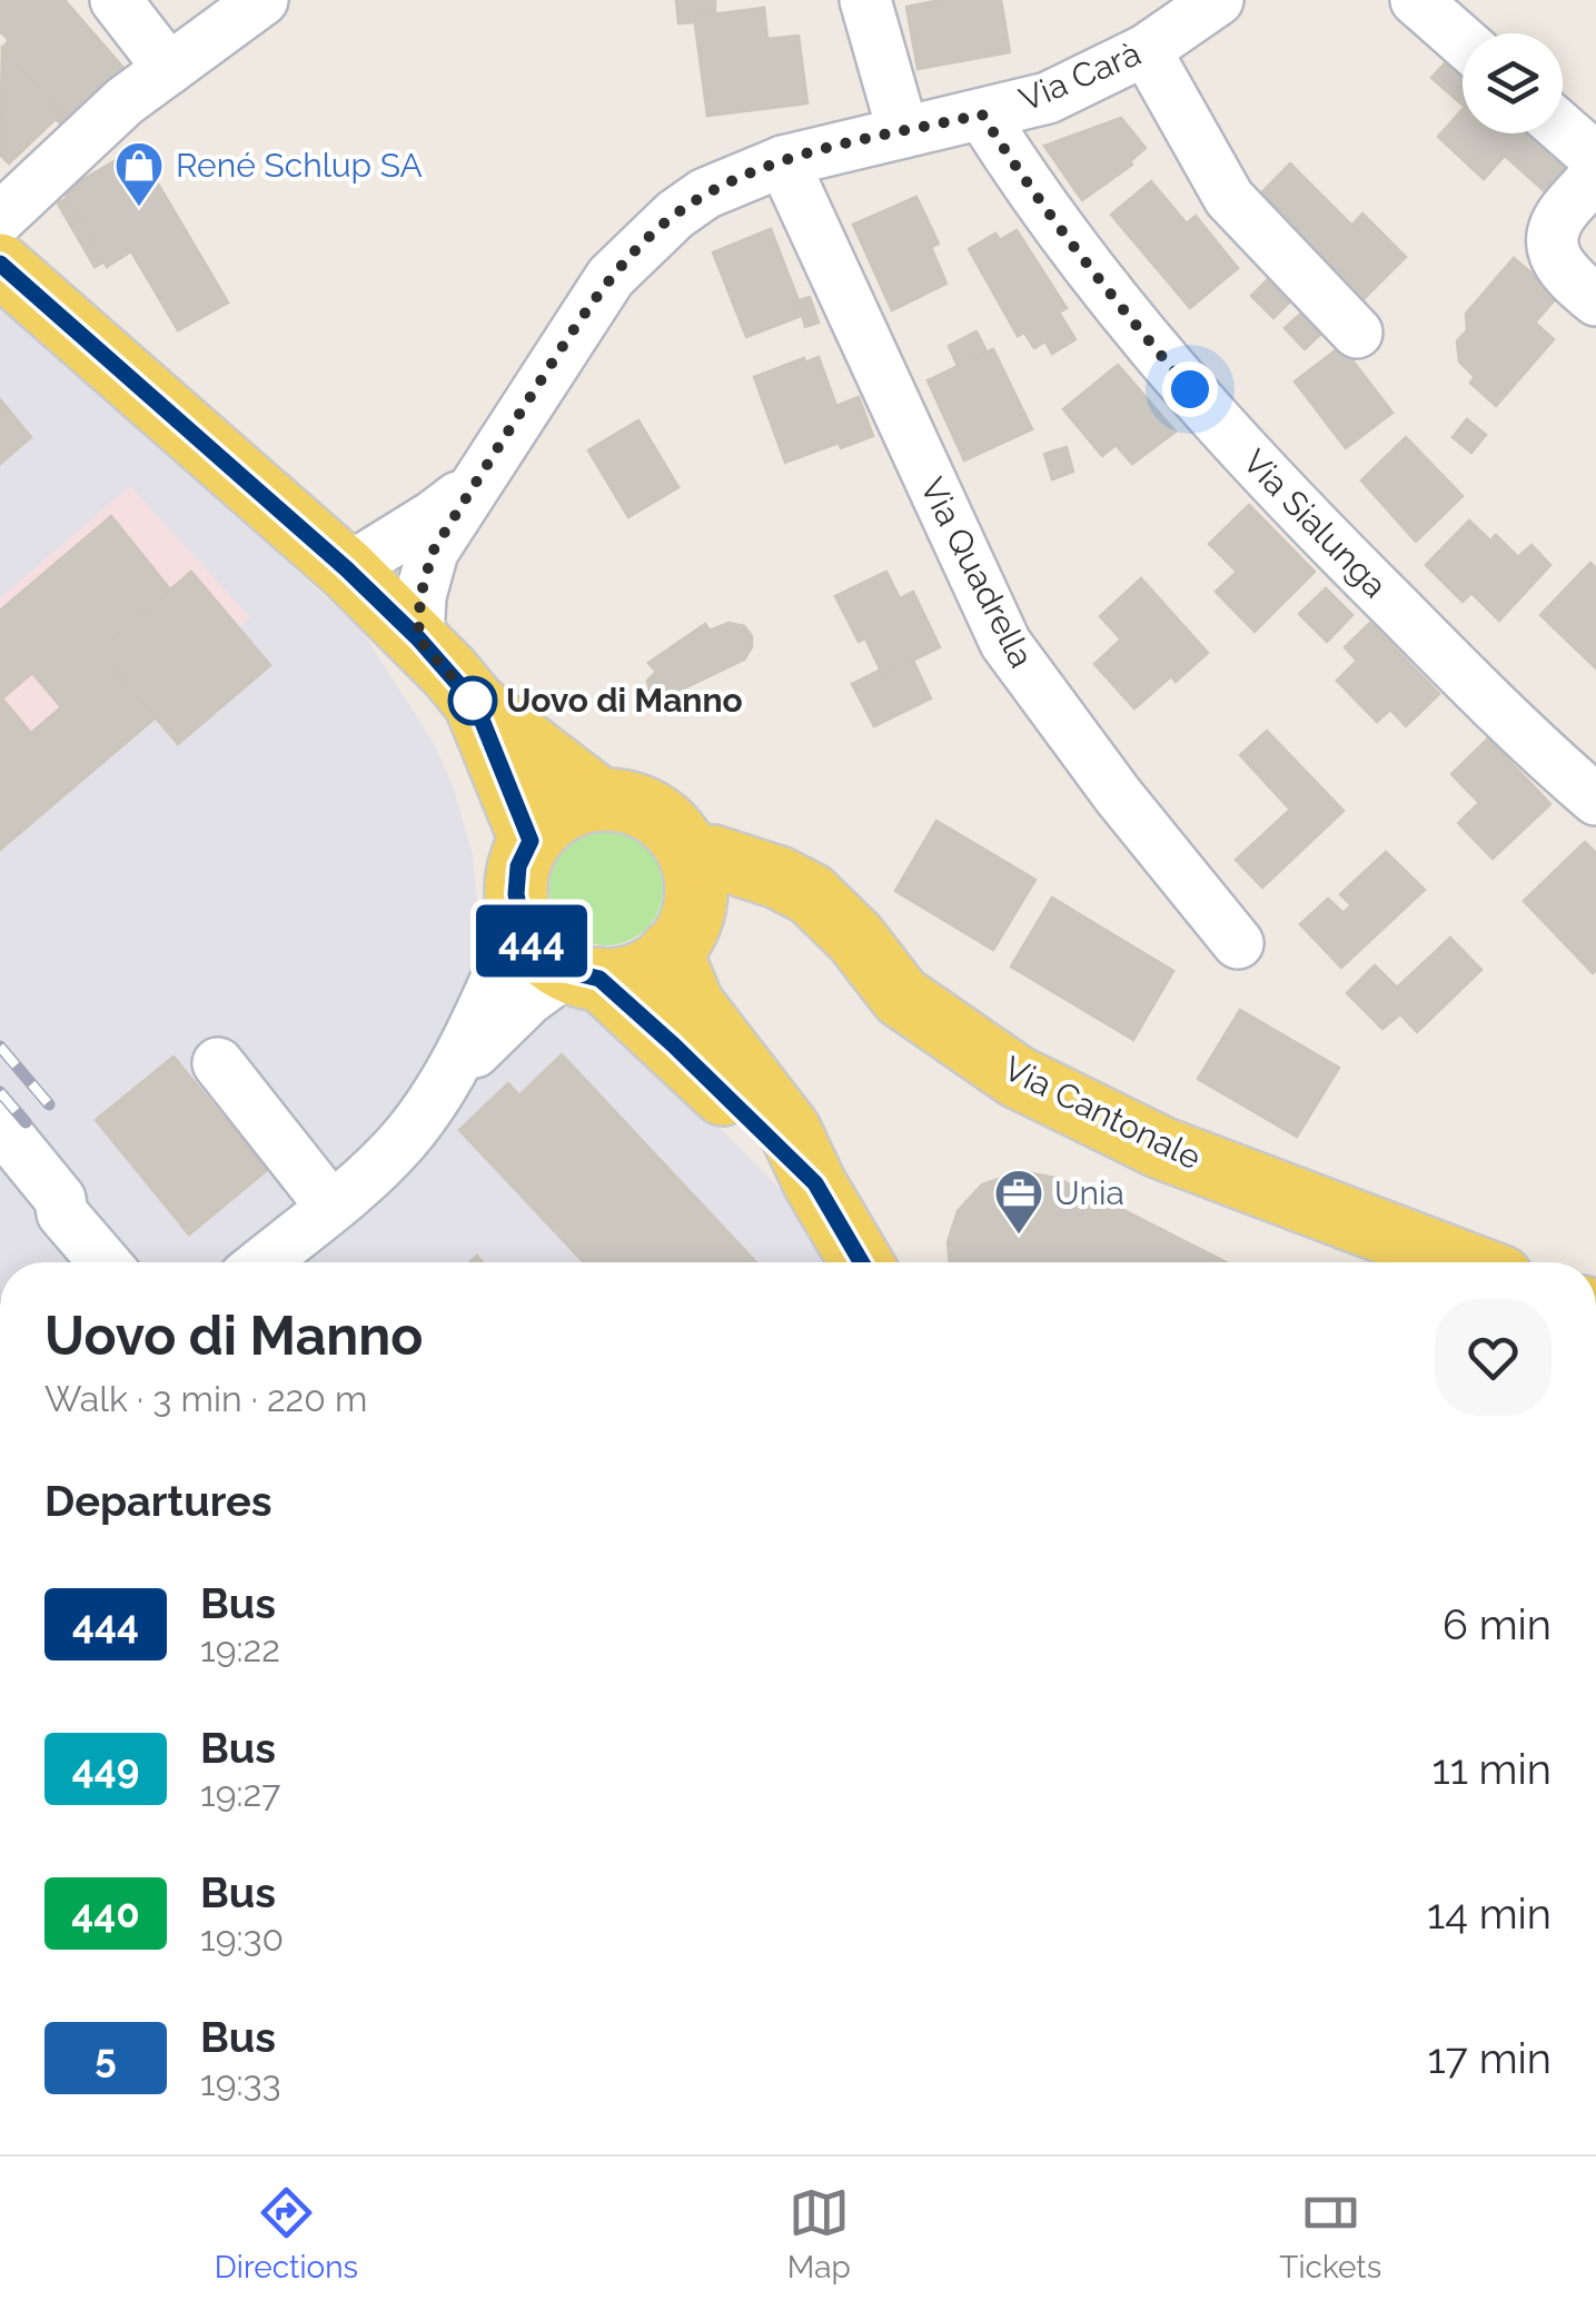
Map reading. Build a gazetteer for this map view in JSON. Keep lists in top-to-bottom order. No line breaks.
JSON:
{"streets":{"main road":["Via Cantonale"],"street":["Via Carà","Via Sialunga","Via Quadrella"]},"crossings":[["Via Carà","Via Sialunga"],["Via Carà","Via Quadrella"]],"places":{"shop":["René Schlup SA"],"other":["Uovo di Manno"],"office":["Unia"]},"lines":["bus line 444"],"page":{"on_map":"444","heading":[["Uovo di Manno","Walk · 3 min · 220 m"],"Departures"],"list":[{"mark":"444","name":"Bus","note":"19:22","value":"6 min"},{"mark":"449","name":"Bus","note":"19:27","value":"11 min"},{"mark":"440","name":"Bus","note":"19:30","value":"14 min"},{"mark":"5","name":"Bus","note":"19:33","value":"17 min"}],"tabs":["Directions","Map","Tickets"]}}
